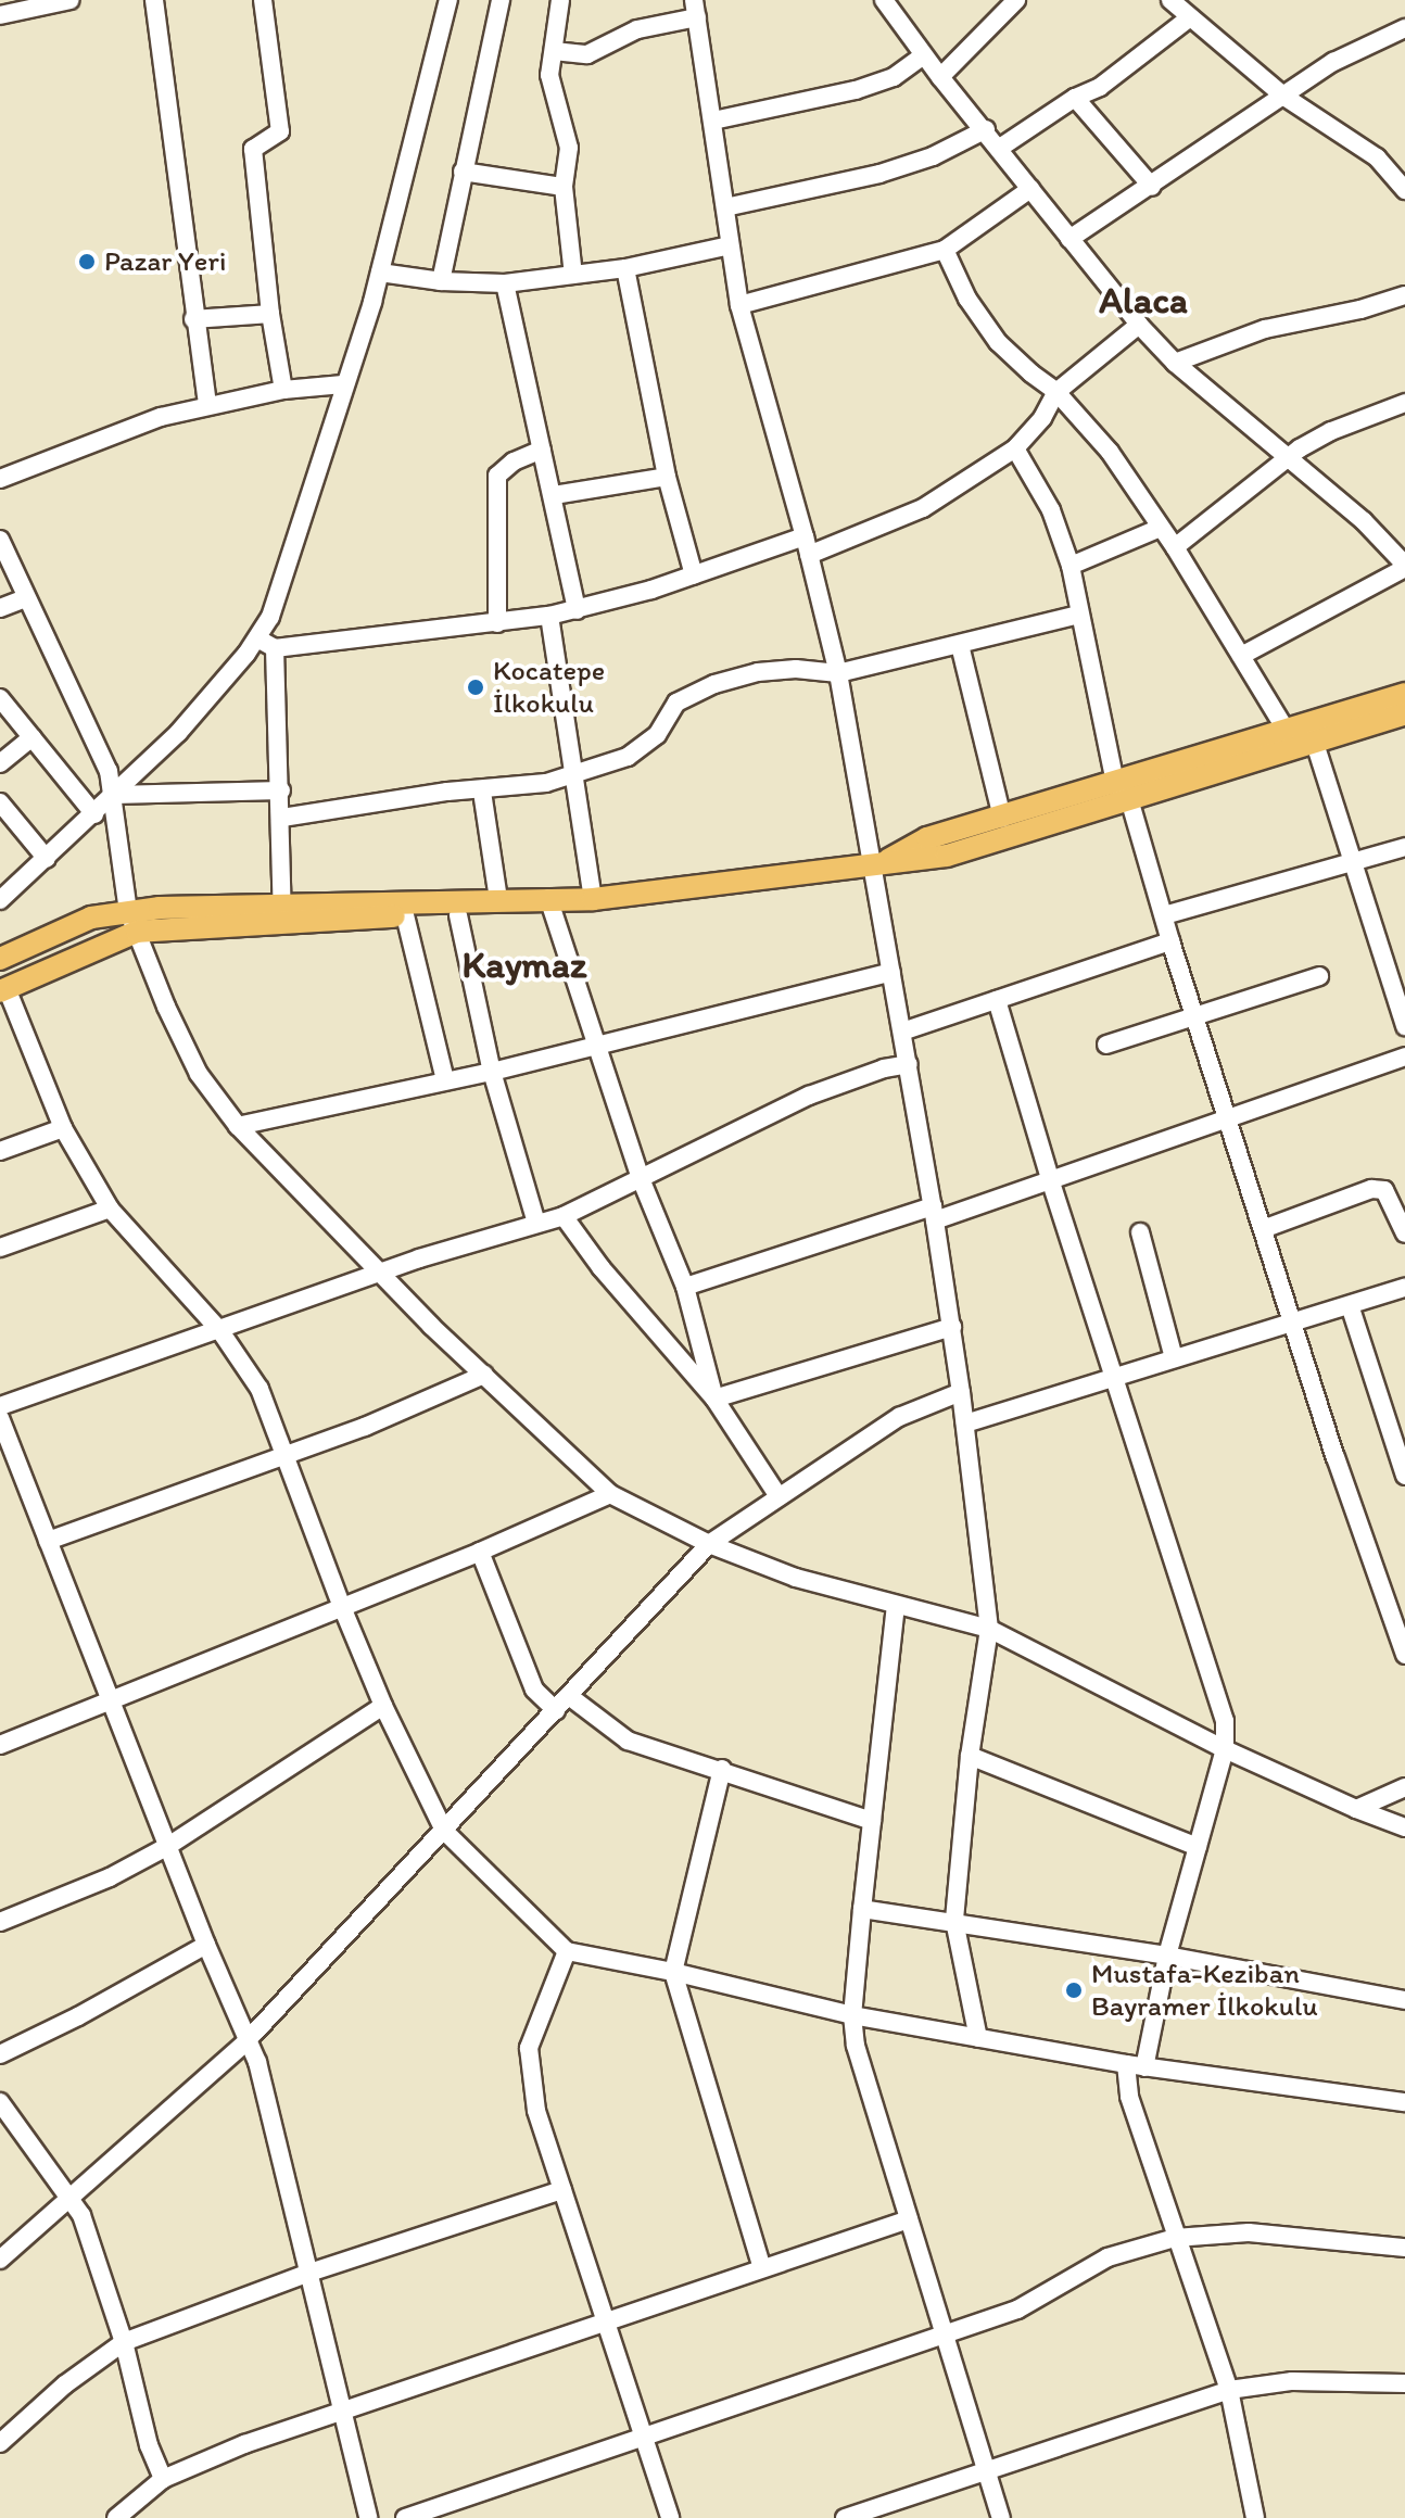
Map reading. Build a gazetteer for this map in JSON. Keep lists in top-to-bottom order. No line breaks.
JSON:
{"districts":["Alaca","Kaymaz"],"places":["Pazar Yeri","Kocatepe İlkokulu","Mustafa-Keziban Bayramer İlkokulu"]}
